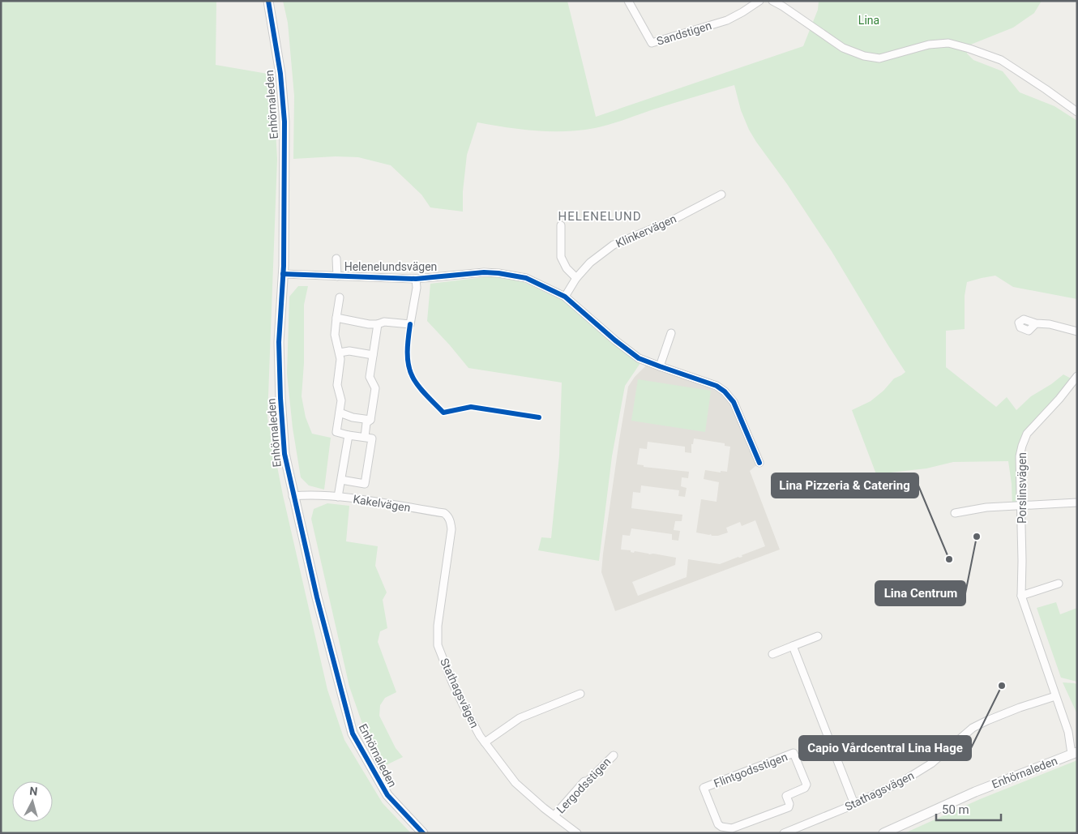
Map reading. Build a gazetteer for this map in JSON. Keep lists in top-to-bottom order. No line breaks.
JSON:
{"streets":{"street":["Sandstigen","Enhörnaleden","Klinkervägen","Helenelundsvägen","Porslinsvägen","Kakelvägen","Stathagsvägen","Flintgodsstigen","Lergodsstigen"]},"crossings":[["Enhörnaleden","Helenelundsvägen"],["Enhörnaleden","Porslinsvägen"],["Enhörnaleden","Kakelvägen"],["Klinkervägen","Helenelundsvägen"],["Porslinsvägen","Stathagsvägen"],["Kakelvägen","Stathagsvägen"],["Stathagsvägen","Lergodsstigen"]],"districts":["HELENELUND"],"parks":["Lina"],"places":["Lina Centrum","Lina Pizzeria & Catering","Capio Vårdcentral Lina Hage"],"scale_bar":"50 m","north":"top"}
